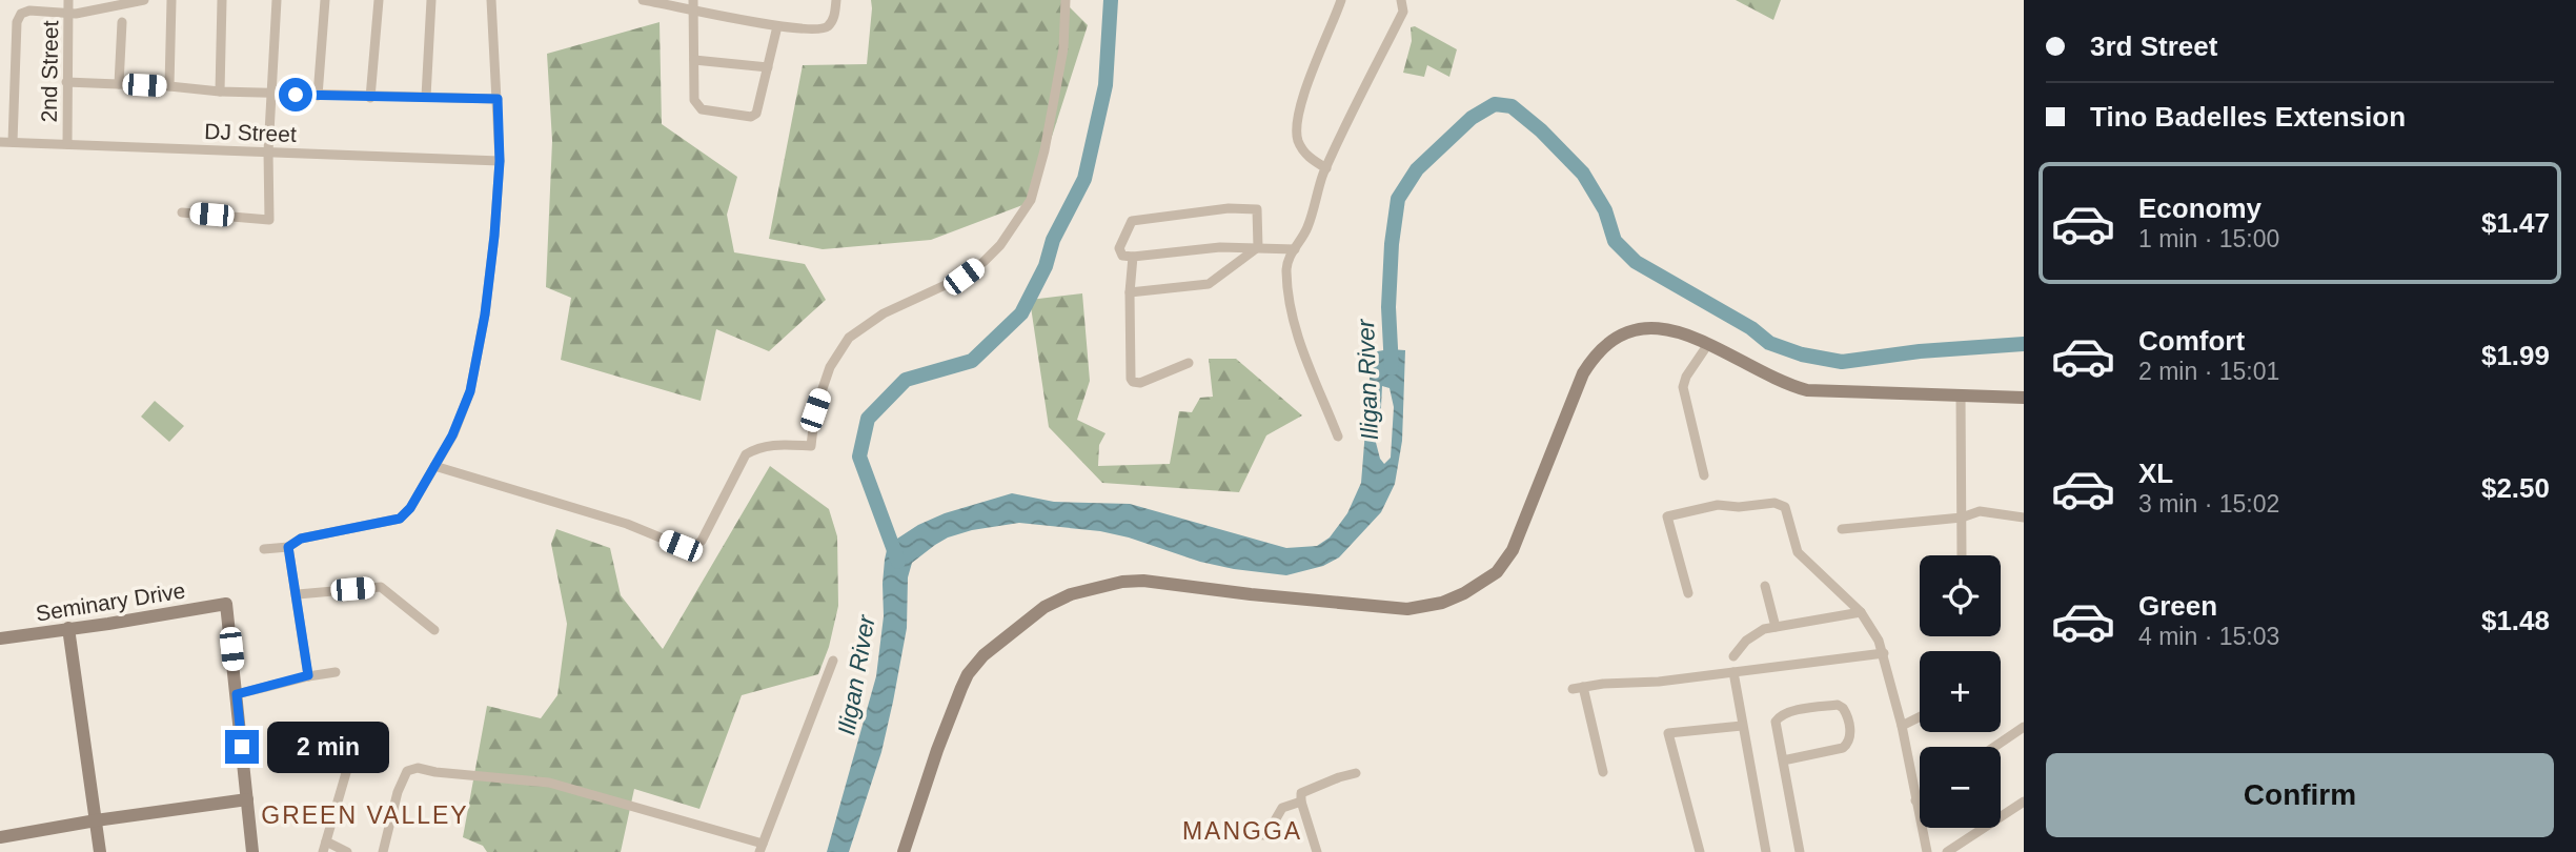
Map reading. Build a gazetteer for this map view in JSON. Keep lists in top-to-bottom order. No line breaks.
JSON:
{"streets":{"street":["2nd Street","DJ Street","Seminary Drive"]},"crossings":[["2nd Street","DJ Street"]],"districts":["GREEN VALLEY","MANGGA"],"water":["Iligan River"],"page":{"banner":["3rd Street","Tino Badelles Extension"],"list":[{"name":"Economy","note":"1 min · 15:00","value":"$1.47"},{"name":"Comfort","note":"2 min · 15:01","value":"$1.99"},{"name":"XL","note":"3 min · 15:02","value":"$2.50"},{"name":"Green","note":"4 min · 15:03","value":"$1.48"}],"map_buttons":["+","−"],"bubble":"2 min","buttons":"Confirm"}}
